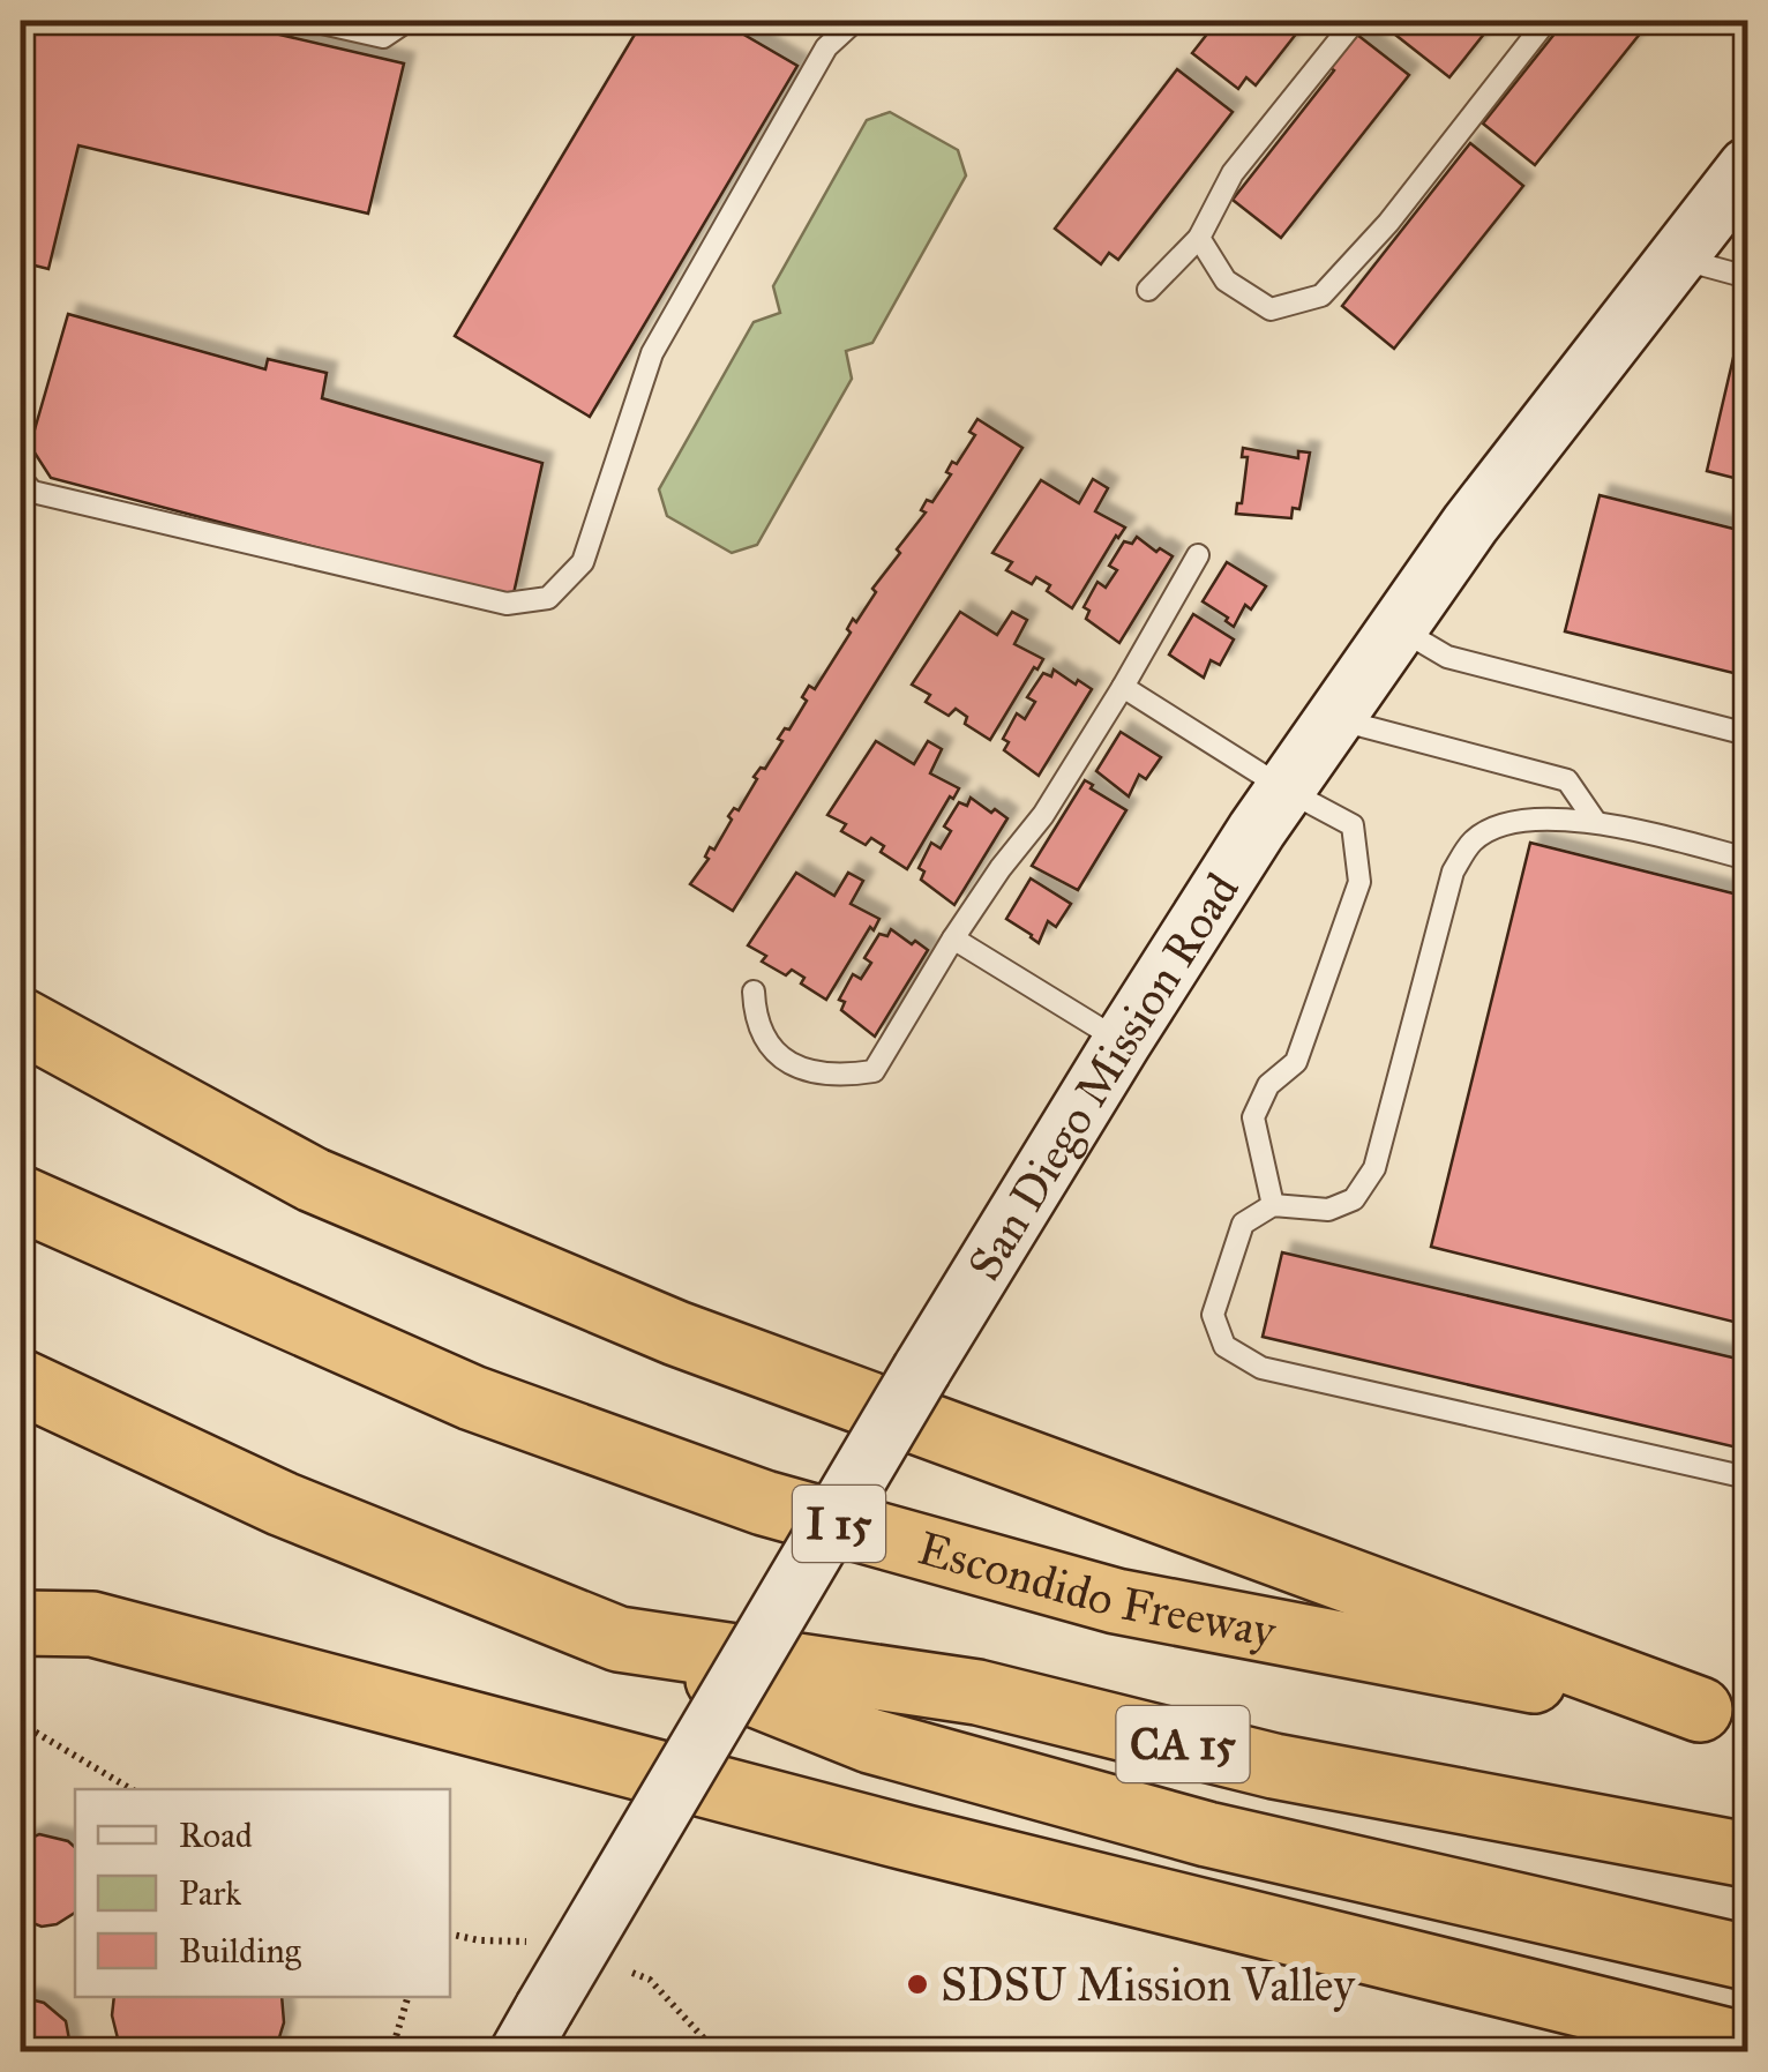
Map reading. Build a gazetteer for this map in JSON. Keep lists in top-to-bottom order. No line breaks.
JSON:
{"streets":{"highway":["I 15","Escondido Freeway","CA 15"],"main road":["San Diego Mission Road"]},"places":["SDSU Mission Valley"],"legend":["Road","Park","Building"]}
